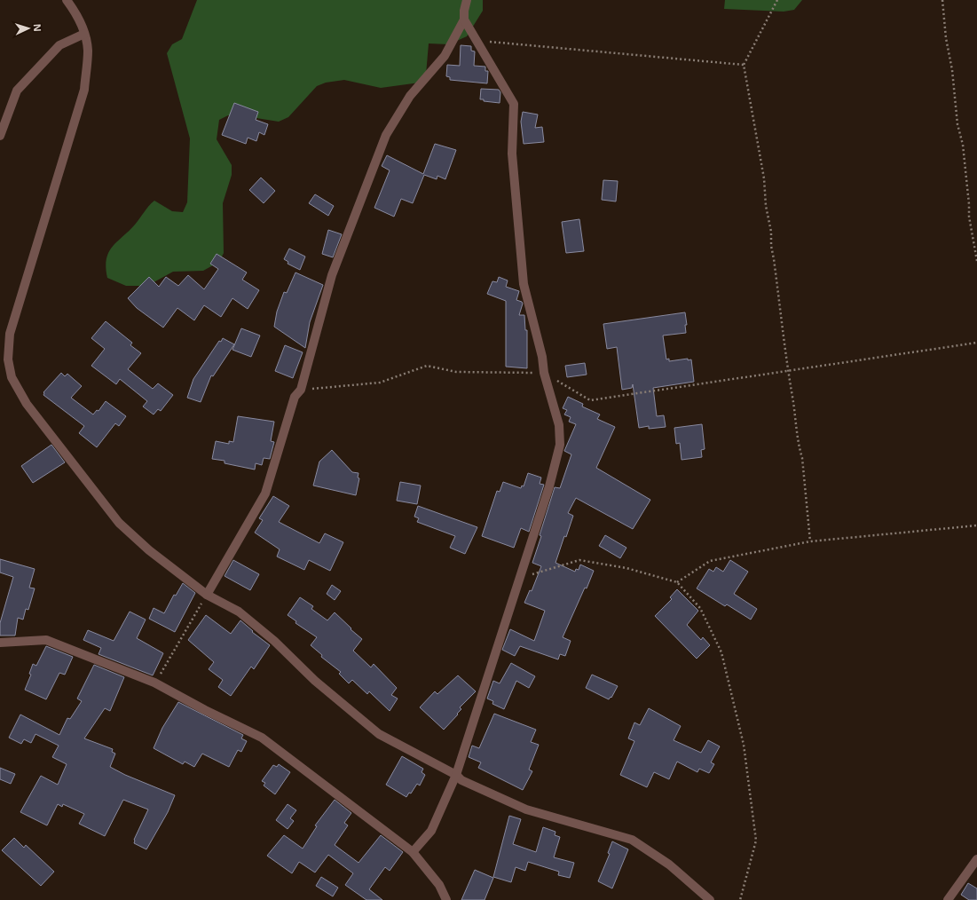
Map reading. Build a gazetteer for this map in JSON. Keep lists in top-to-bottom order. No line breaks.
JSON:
{"north":"right"}
